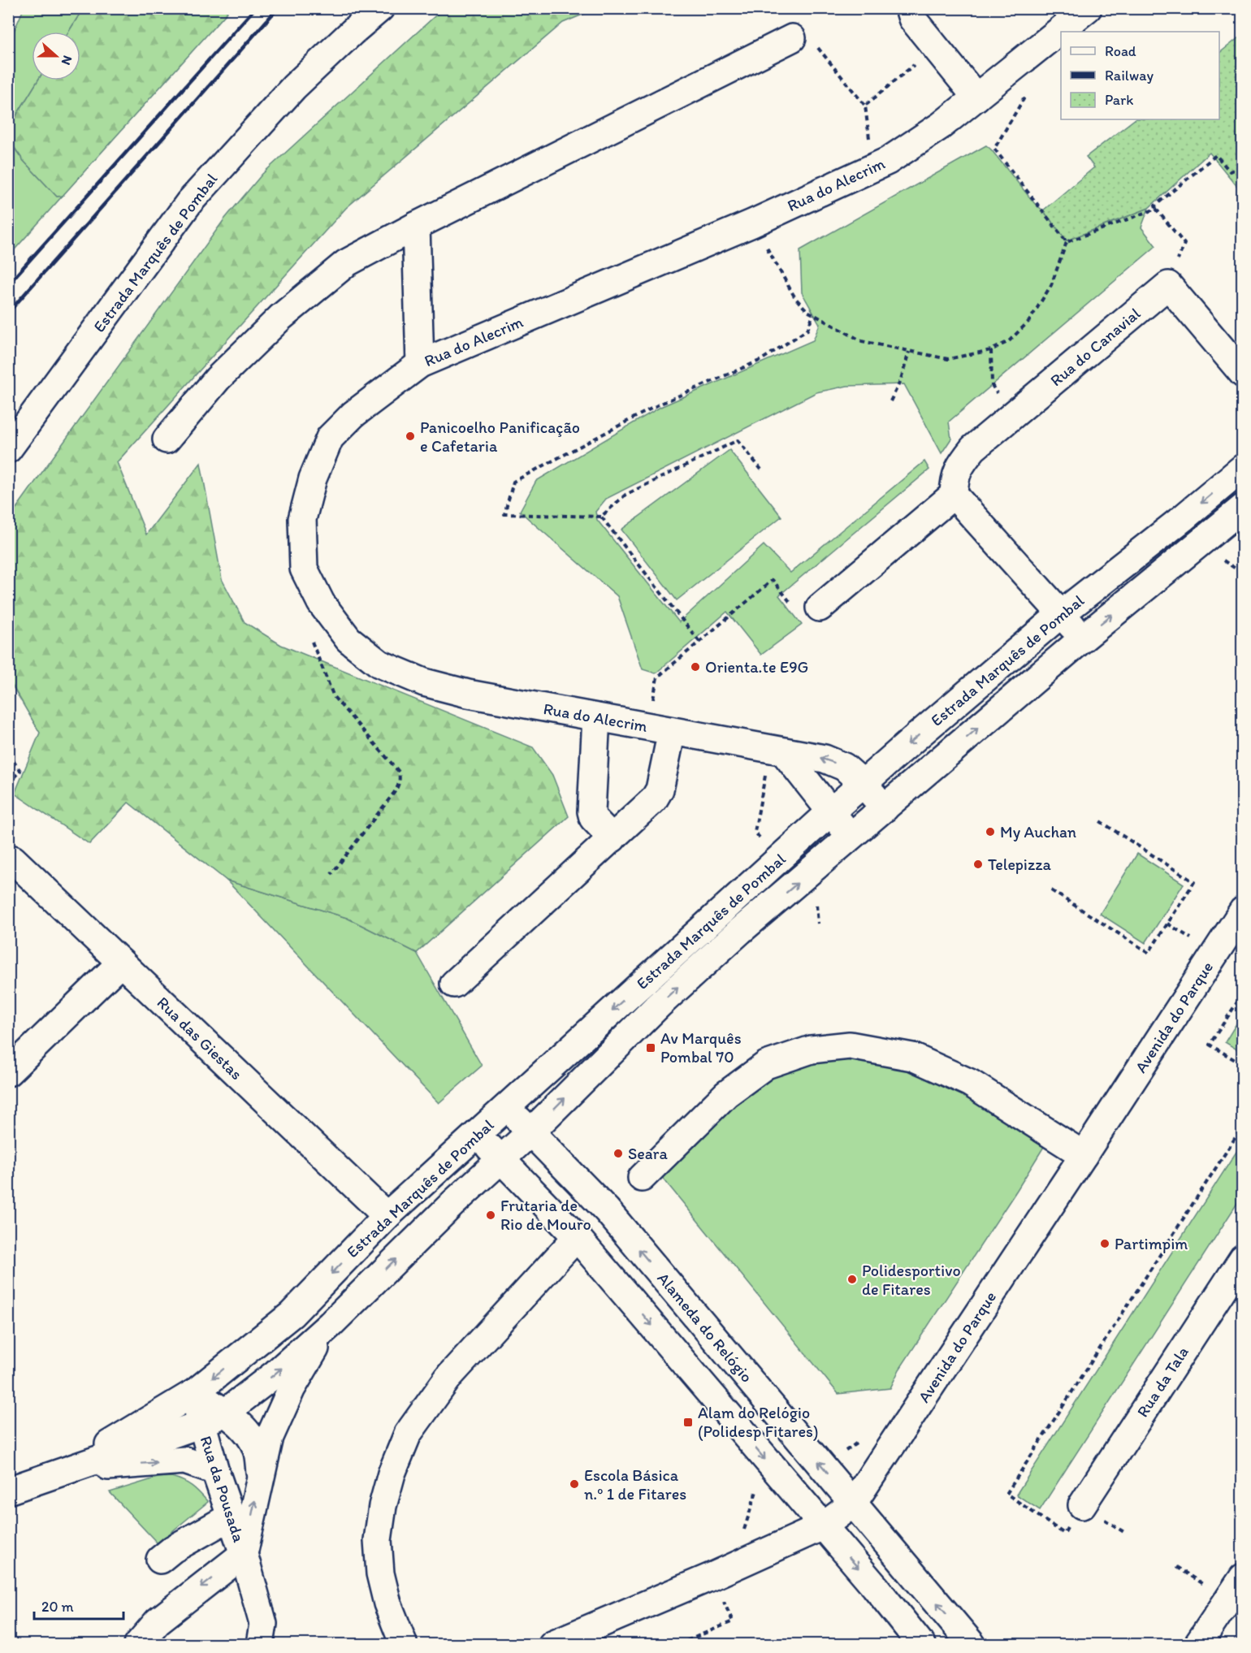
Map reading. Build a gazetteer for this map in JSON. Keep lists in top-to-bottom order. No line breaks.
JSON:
{"streets":{"street":["Rua do Alecrim","Estrada Marquês de Pombal","Rua do Canavial","Avenida do Parque","Rua das Giestas","Alameda do Relógio","Rua da Tala","Rua da Pousada"]},"crossings":[["Rua do Alecrim","Estrada Marquês de Pombal"],["Estrada Marquês de Pombal","Rua das Giestas"],["Estrada Marquês de Pombal","Alameda do Relógio"],["Estrada Marquês de Pombal","Rua da Pousada"],["Avenida do Parque","Alameda do Relógio"]],"places":{"other":["Panicoelho Panificação e Cafetaria","Orienta.te E9G","My Auchan","Telepizza","Seara","Frutaria de Rio de Mouro","Partimpim","Polidesportivo de Fitares","Escola Básica n.º 1 de Fitares"],"transit":["Av Marquês Pombal 70","Alam do Relógio (Polidesp Fitares)"]},"legend":["Road","Railway","Park"],"scale_bar":"20 m","north":"right"}
